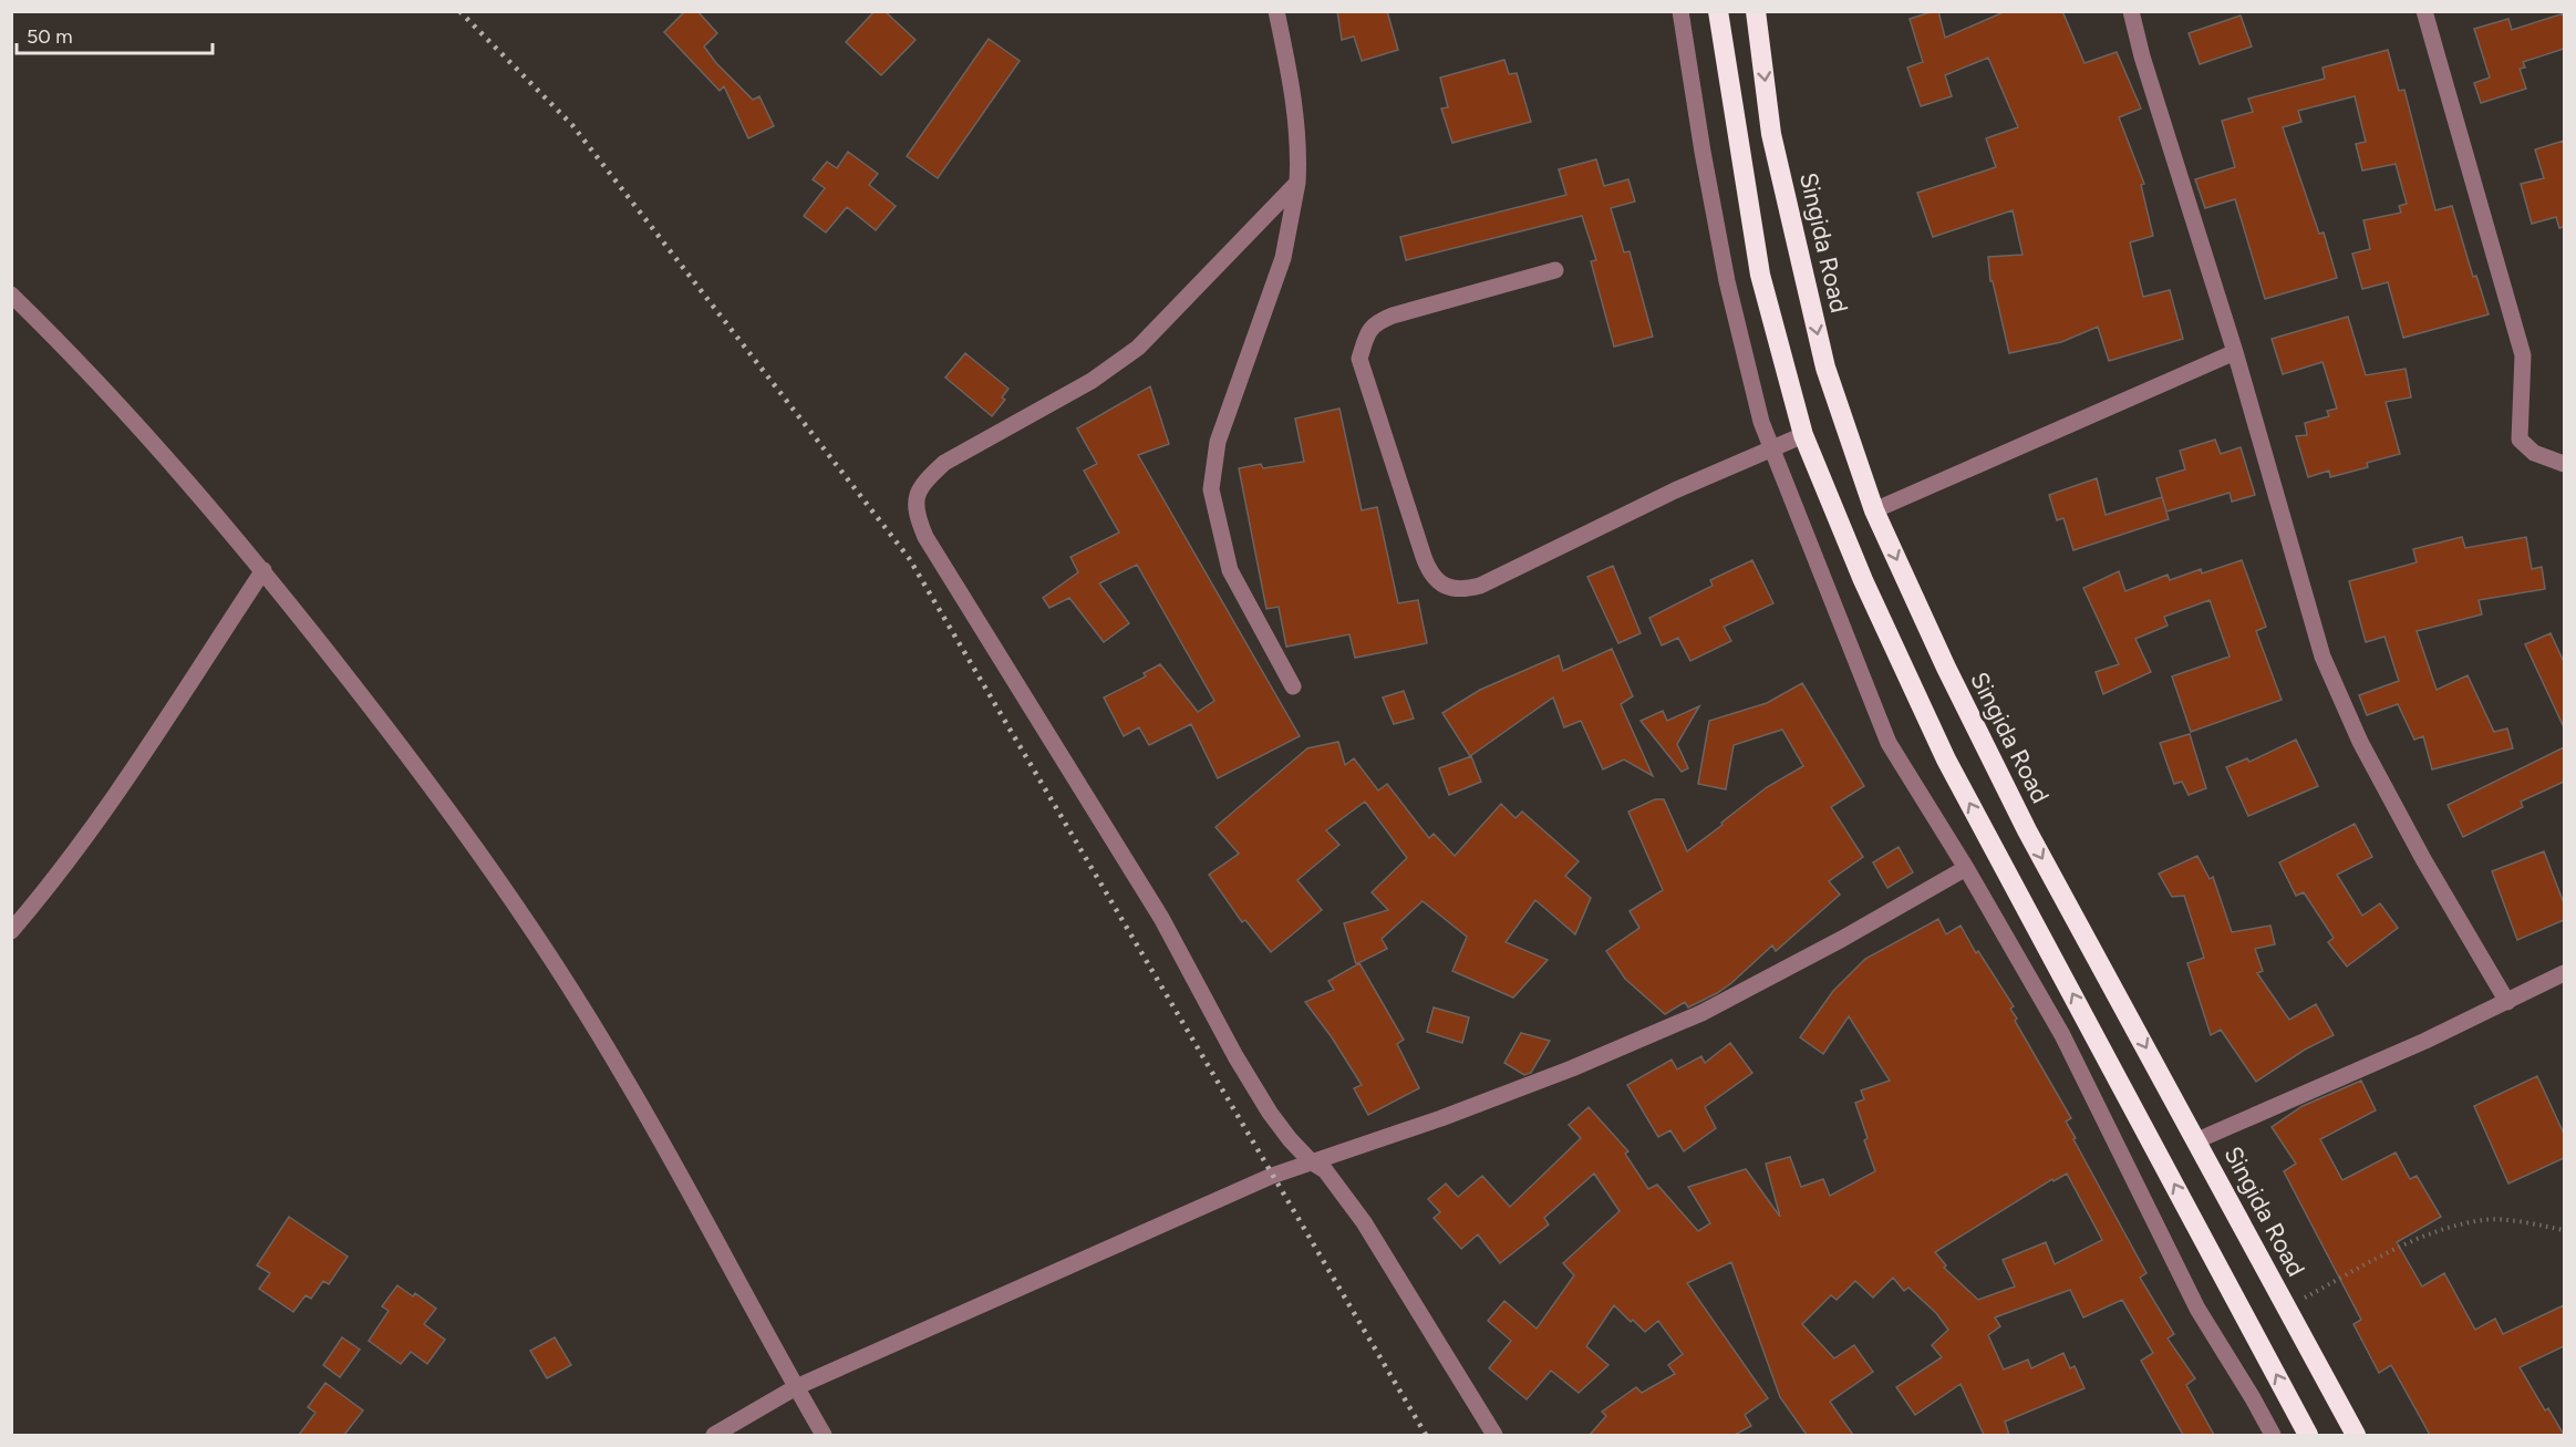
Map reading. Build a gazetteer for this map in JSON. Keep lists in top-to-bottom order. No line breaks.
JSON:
{"streets":{"highway":["Singida Road"]},"scale_bar":"50 m"}
